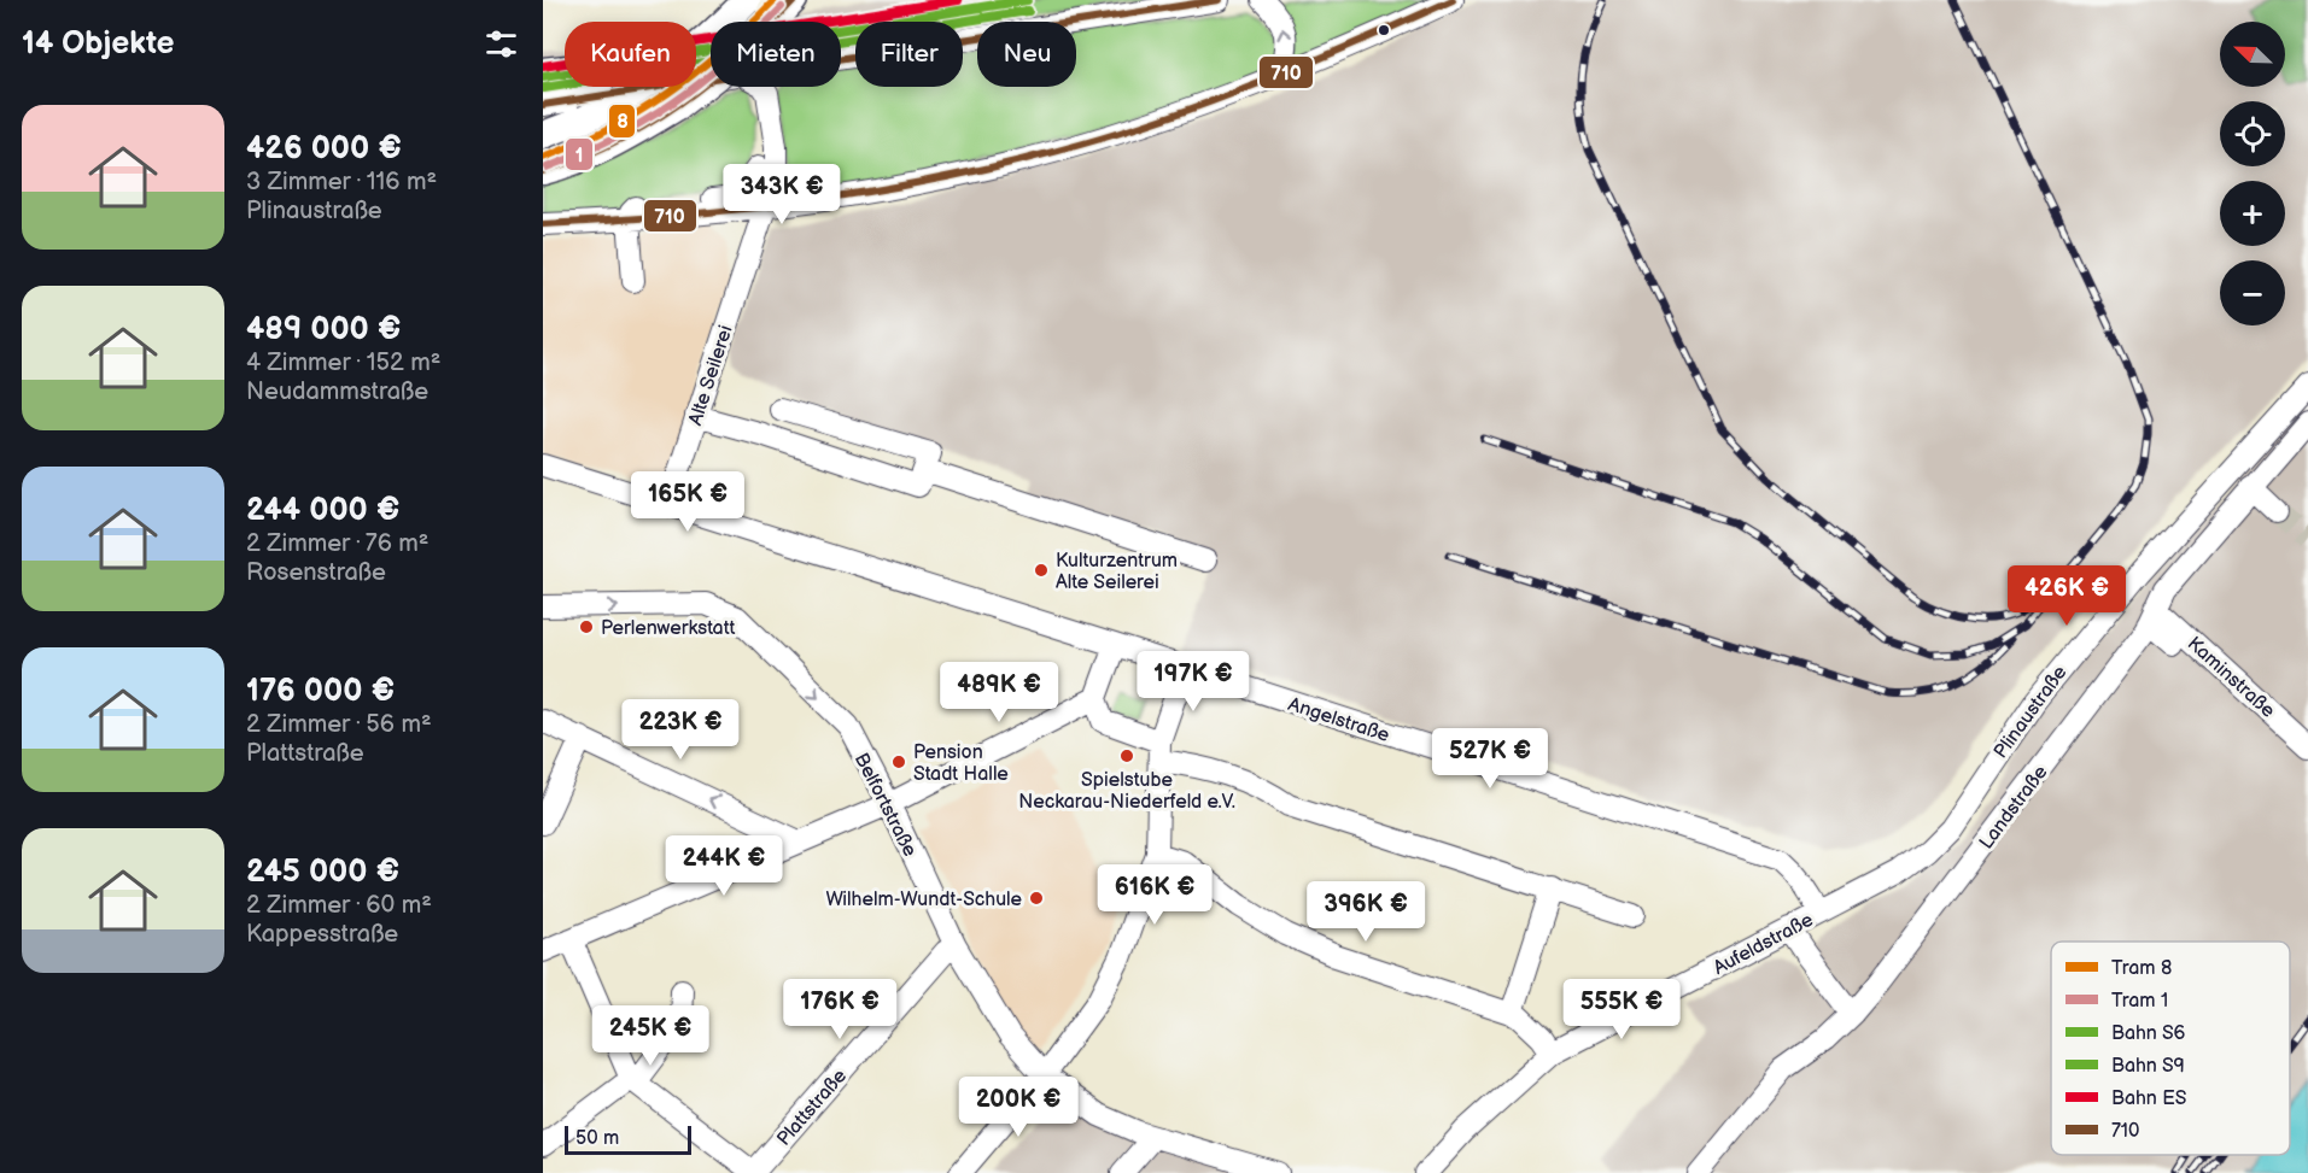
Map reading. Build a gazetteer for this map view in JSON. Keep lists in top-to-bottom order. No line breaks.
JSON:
{"streets":{"street":["Alte Seilerei","Kaminstraße","Plinaustraße","Angelstraße","Belfortstraße","Landstraße","Aufeldstraße","Plattstraße"]},"crossings":[["Alte Seilerei","Angelstraße"],["Kaminstraße","Landstraße"],["Plinaustraße","Angelstraße"],["Plinaustraße","Aufeldstraße"],["Angelstraße","Aufeldstraße"],["Belfortstraße","Plattstraße"]],"places":["Kulturzentrum Alte Seilerei","Perlenwerkstatt","Spielstube Neckarau-Niederfeld e.V.","Pension Stadt Halle","Wilhelm-Wundt-Schule"],"lines":["tram line 8","rail line S6","rail line ES","transit line 710","tram line 1","rail line S9"],"legend":["Tram 8","Tram 1","Bahn S6","Bahn S9","Bahn ES","710"],"scale_bar":"50 m","north":"top left","page":{"heading":"14 Objekte","map_buttons":["+","−"],"chip":["Kaufen","Mieten","Filter","Neu"],"list":[{"name":"426 000 €","note":"3 Zimmer · 116 m² · Plinaustraße"},{"name":"489 000 €","note":"4 Zimmer · 152 m² · Neudammstraße"},{"name":"244 000 €","note":"2 Zimmer · 76 m² · Rosenstraße"},{"name":"176 000 €","note":"2 Zimmer · 56 m² · Plattstraße"},{"name":"245 000 €","note":"2 Zimmer · 60 m² · Kappesstraße"}],"price":["343K €","165K €","426K €","197K €","489K €","223K €","527K €","244K €","616K €","396K €","176K €","555K €","245K €","200K €"],"scale":"50 m"}}
